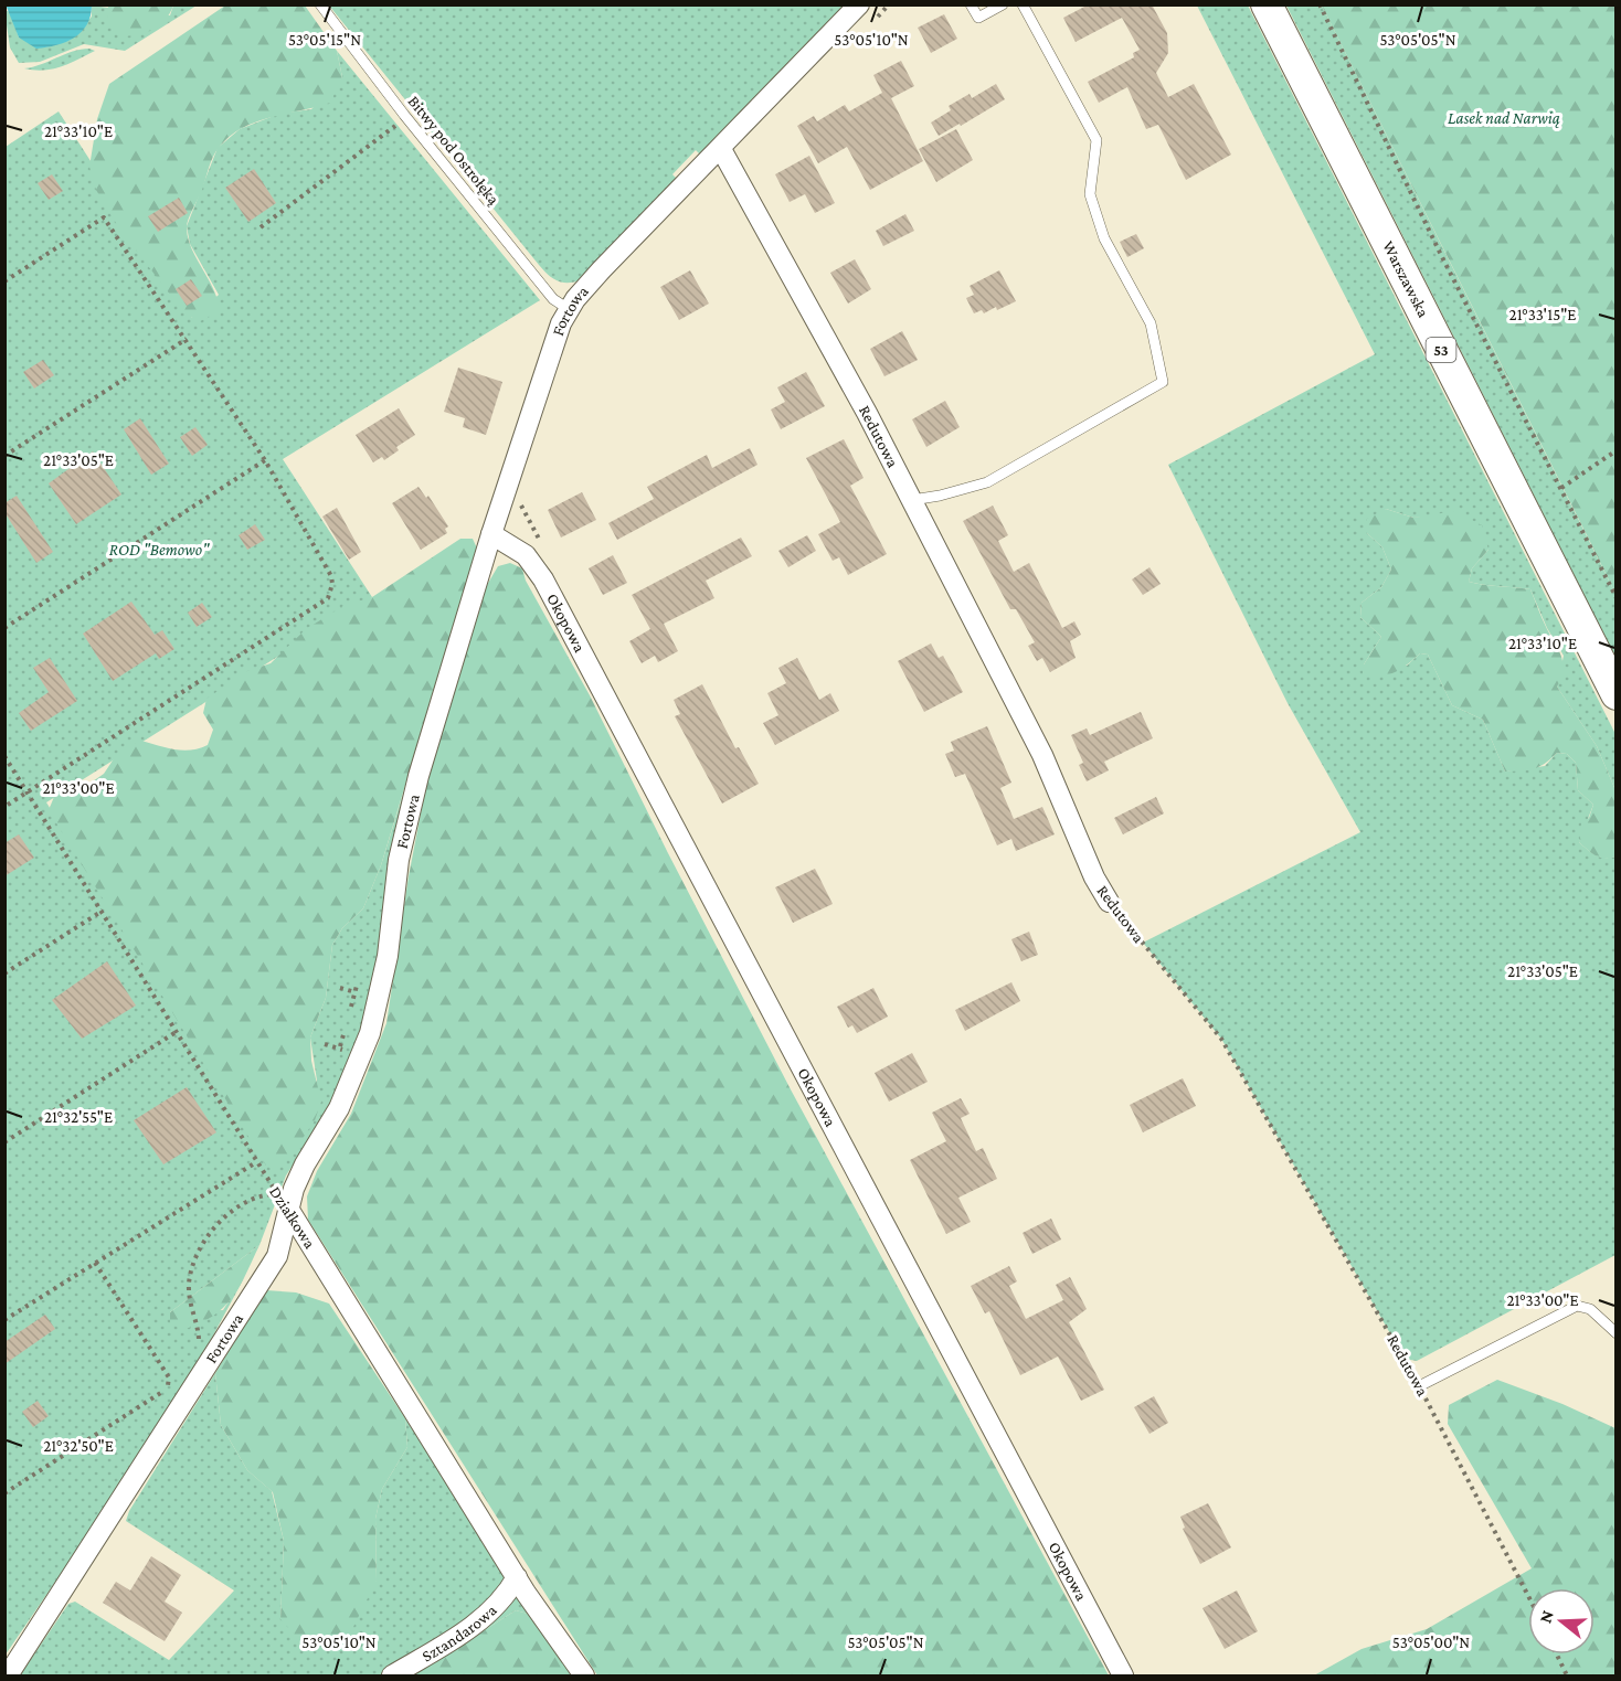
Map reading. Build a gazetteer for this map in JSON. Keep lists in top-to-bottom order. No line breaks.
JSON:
{"streets":{"main road":["Warszawska","53"],"street":["Fortowa","Redutowa","Okopowa","Działkowa","Sztandarowa"],"lane":["Bitwy pod Ostrołęką"]},"crossings":[["Bitwy pod Ostrołęką","Fortowa"],["Fortowa","Redutowa"],["Fortowa","Okopowa"],["Fortowa","Działkowa"],["Działkowa","Sztandarowa"]],"parks":["Lasek nad Narwią","ROD \"Bemowo\""],"north":"left","coordinates":["53°05'15\"N","53°05'10\"N","53°05'05\"N","21°33'10\"E","21°33'15\"E","21°33'05\"E","21°33'00\"E","21°32'55\"E","21°32'50\"E","53°05'00\"N"]}
